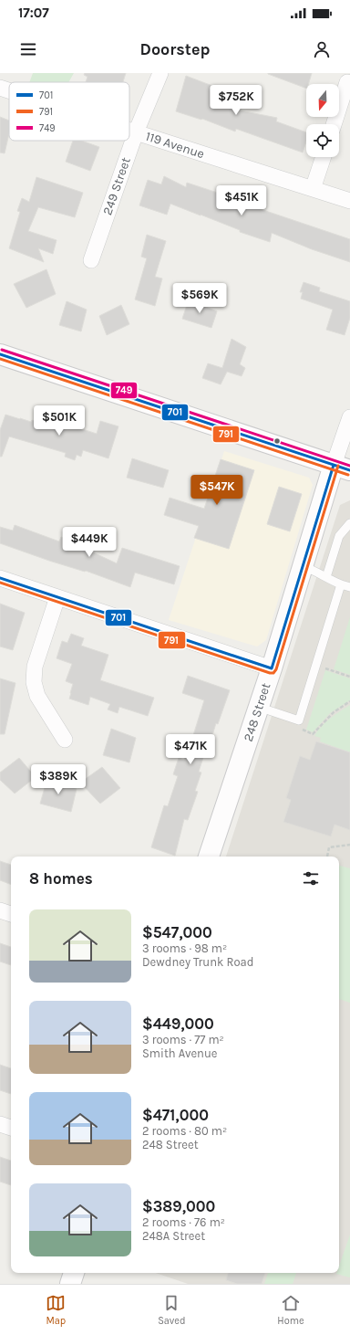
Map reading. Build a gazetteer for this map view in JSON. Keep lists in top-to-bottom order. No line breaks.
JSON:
{"streets":{"street":["119 Avenue","249 Street","248 Street"]},"crossings":[["119 Avenue","249 Street"]],"lines":["transit line 749","transit line 701","transit line 791"],"legend":["701","791","749"],"north":"bottom","page":{"status":"17:07","header":"Doorstep","price":["$752K","$451K","$569K","$501K","$547K","$449K","$471K","$389K"],"heading":"8 homes","list":[{"name":"$547,000","note":"3 rooms · 98 m² · Dewdney Trunk Road"},{"name":"$449,000","note":"3 rooms · 77 m² · Smith Avenue"},{"name":"$471,000","note":"2 rooms · 80 m² · 248 Street"},{"name":"$389,000","note":"2 rooms · 76 m² · 248A Street"}],"tabs":["Map","Saved","Home"]}}
